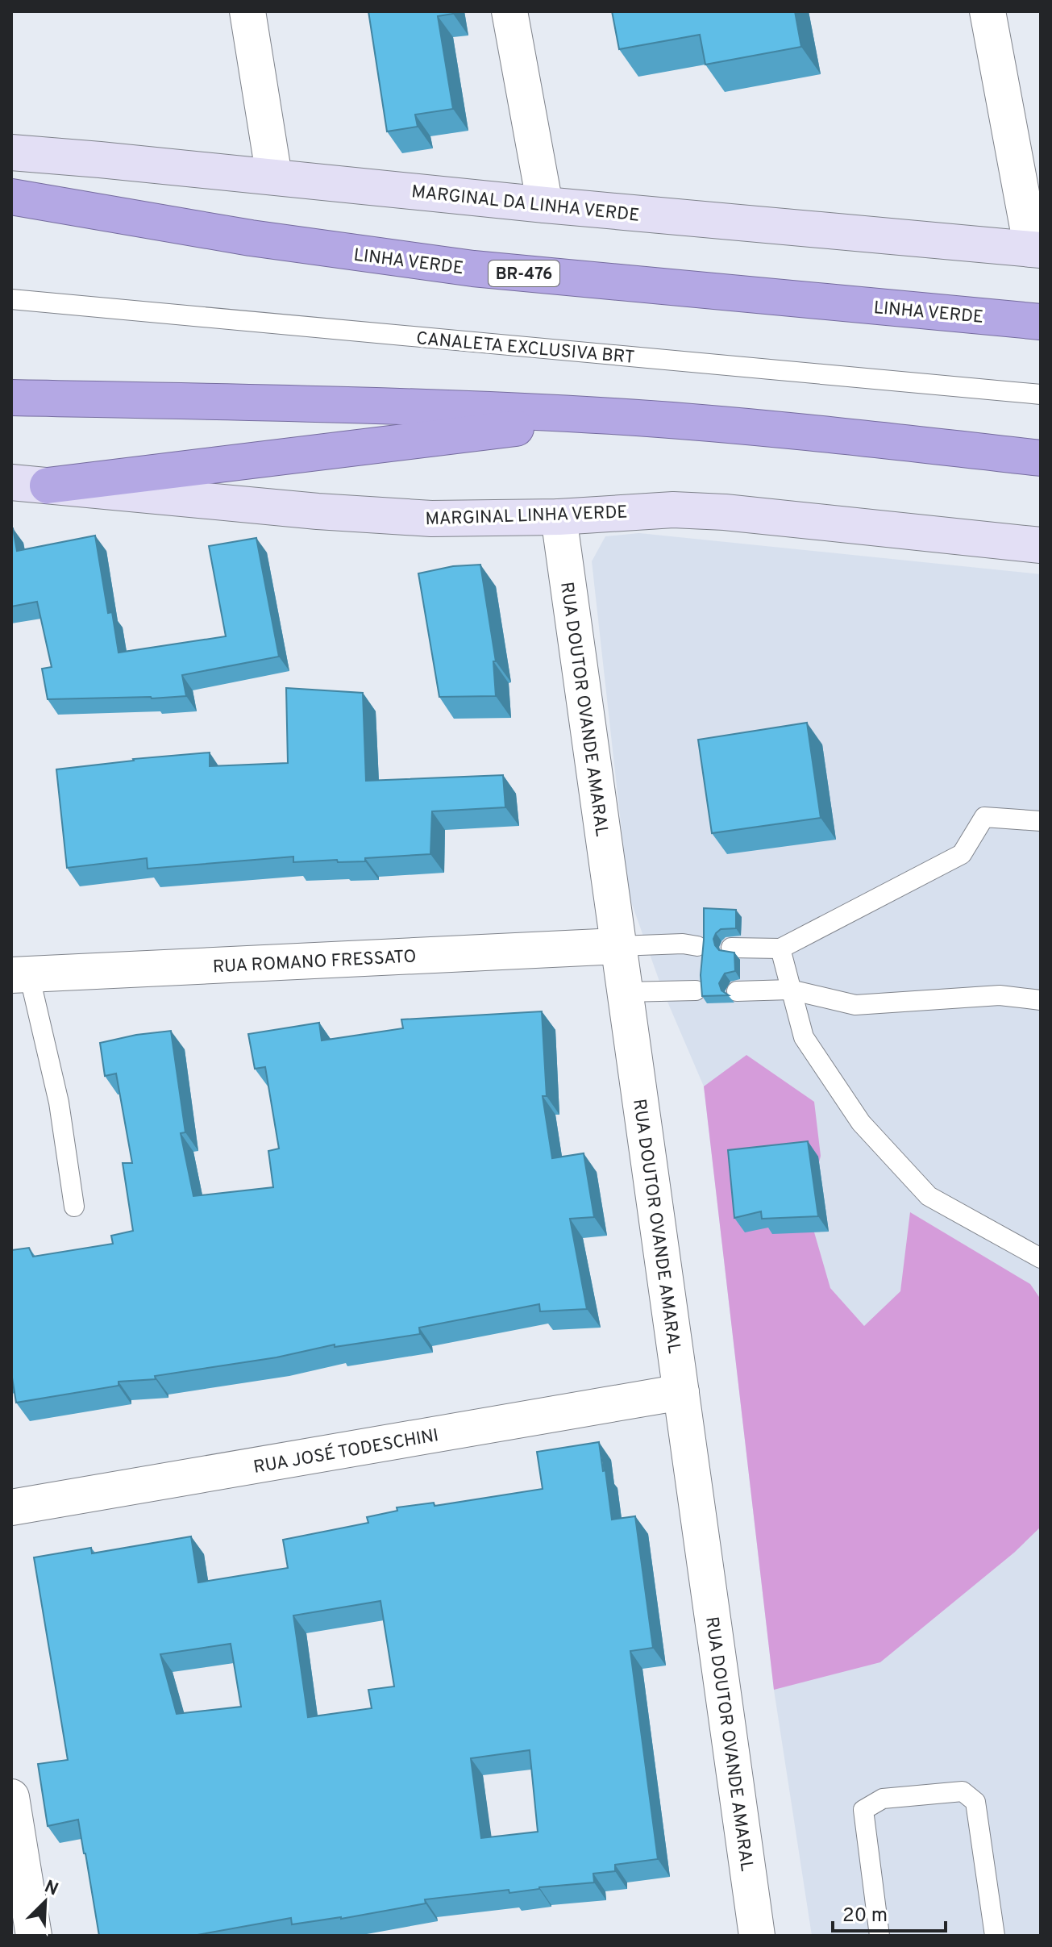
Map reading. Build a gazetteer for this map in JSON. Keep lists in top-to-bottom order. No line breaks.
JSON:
{"streets":{"highway":["LINHA VERDE","BR-476"],"main road":["MARGINAL DA LINHA VERDE","MARGINAL LINHA VERDE"],"street":["RUA DOUTOR OVANDE AMARAL","RUA ROMANO FRESSATO","RUA JOSÉ TODESCHINI"],"lane":["CANALETA EXCLUSIVA BRT"]},"crossings":[["MARGINAL LINHA VERDE","RUA DOUTOR OVANDE AMARAL"],["RUA DOUTOR OVANDE AMARAL","RUA ROMANO FRESSATO"],["RUA DOUTOR OVANDE AMARAL","RUA JOSÉ TODESCHINI"]],"scale_bar":"20 m","north":"top right"}
